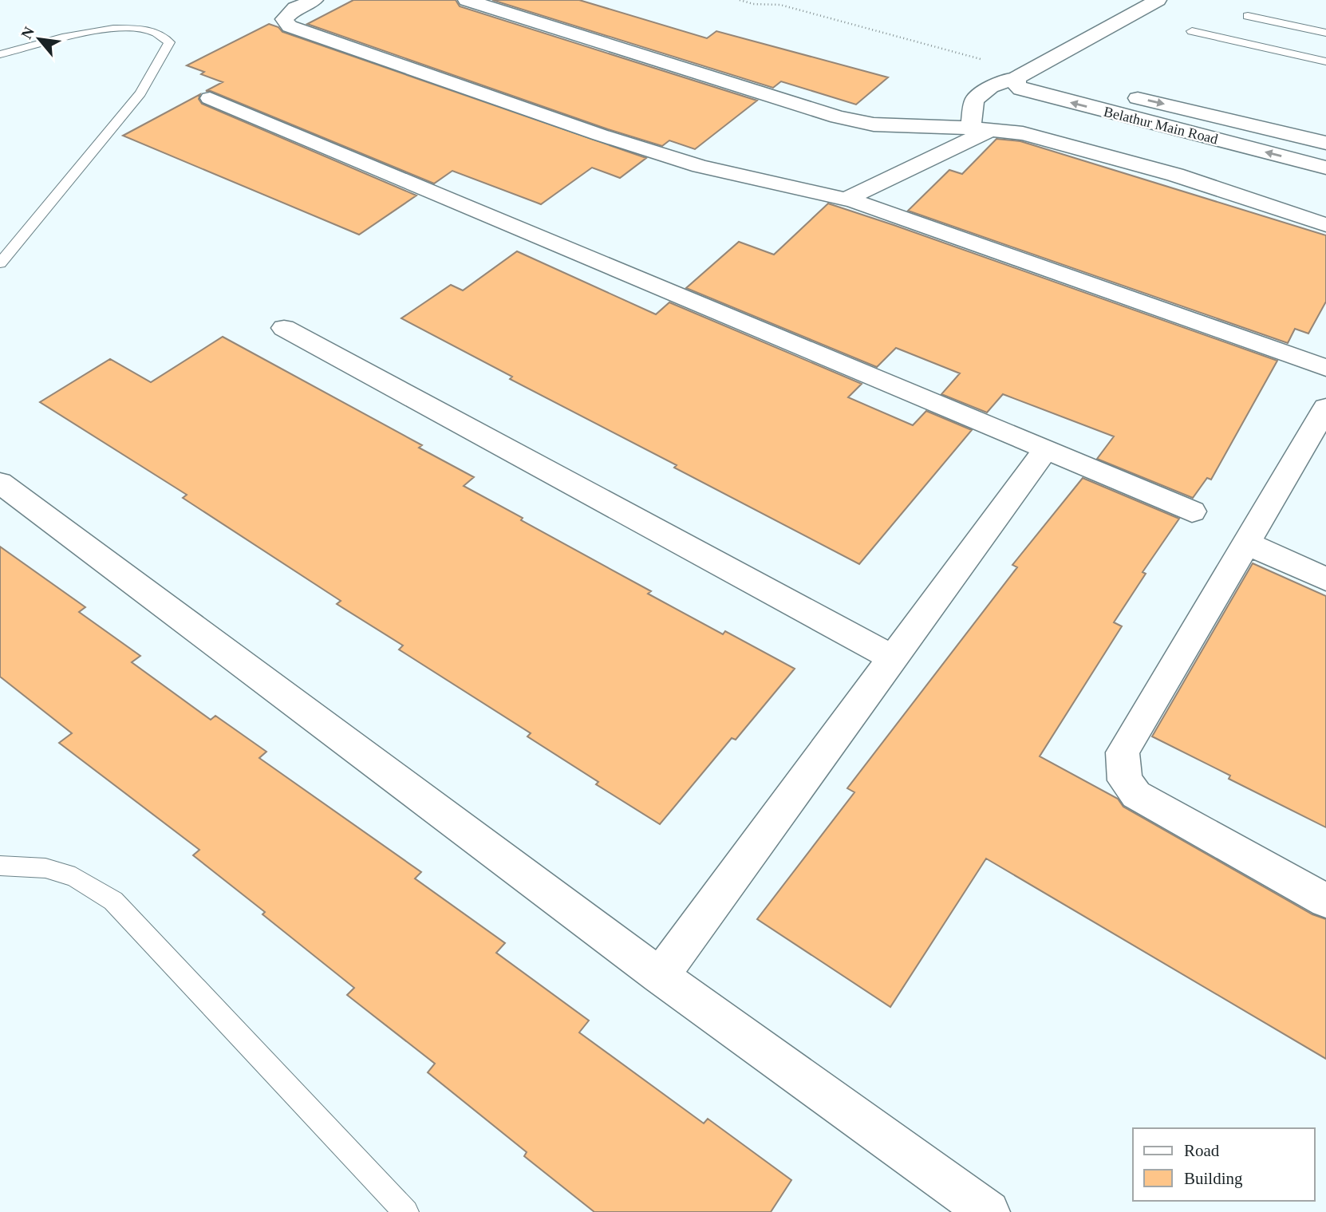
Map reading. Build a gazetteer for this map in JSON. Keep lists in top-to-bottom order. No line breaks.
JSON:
{"streets":{"street":["Belathur Main Road"]},"legend":["Road","Building"],"north":"top left"}
